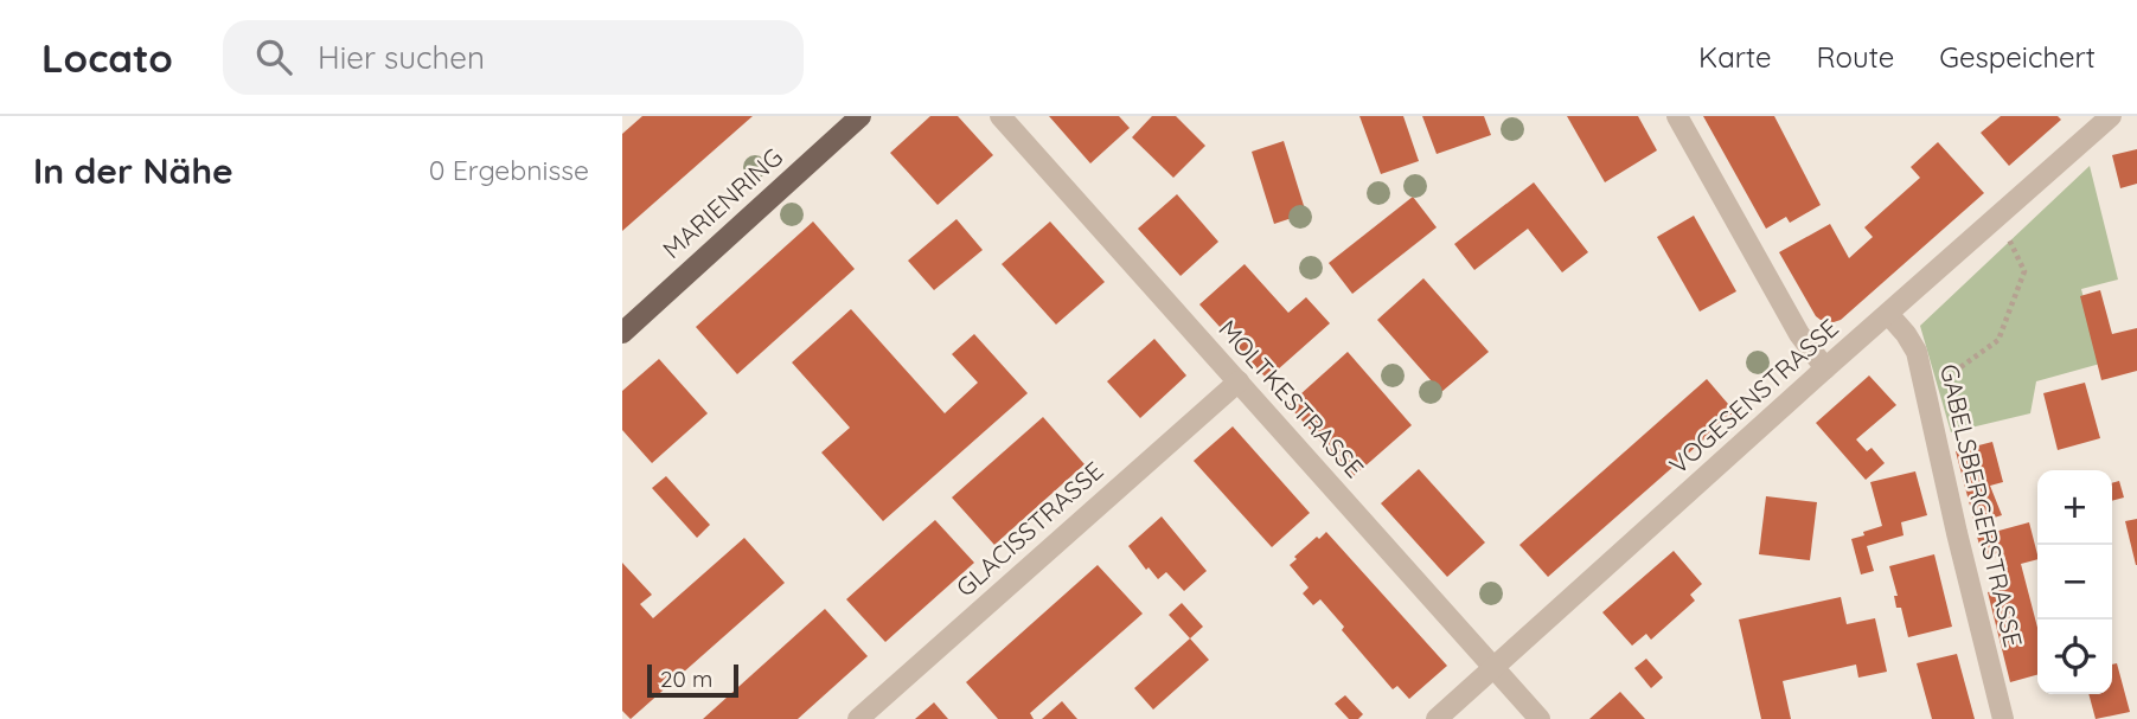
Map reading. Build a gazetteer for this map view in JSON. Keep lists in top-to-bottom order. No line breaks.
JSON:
{"streets":{"main road":["MARIENRING"],"street":["VOGESENSTRASSE","MOLTKESTRASSE","GABELSBERGERSTRASSE","GLACISSTRASSE"]},"crossings":[["VOGESENSTRASSE","MOLTKESTRASSE"],["VOGESENSTRASSE","GABELSBERGERSTRASSE"],["MOLTKESTRASSE","GLACISSTRASSE"]],"scale_bar":"20 m","page":{"header":"Locato","search":"Hier suchen","nav":["Karte","Route","Gespeichert"],"heading":["In der Nähe","0 Ergebnisse"],"map_buttons":["+","−"],"scale":"20 m"}}
